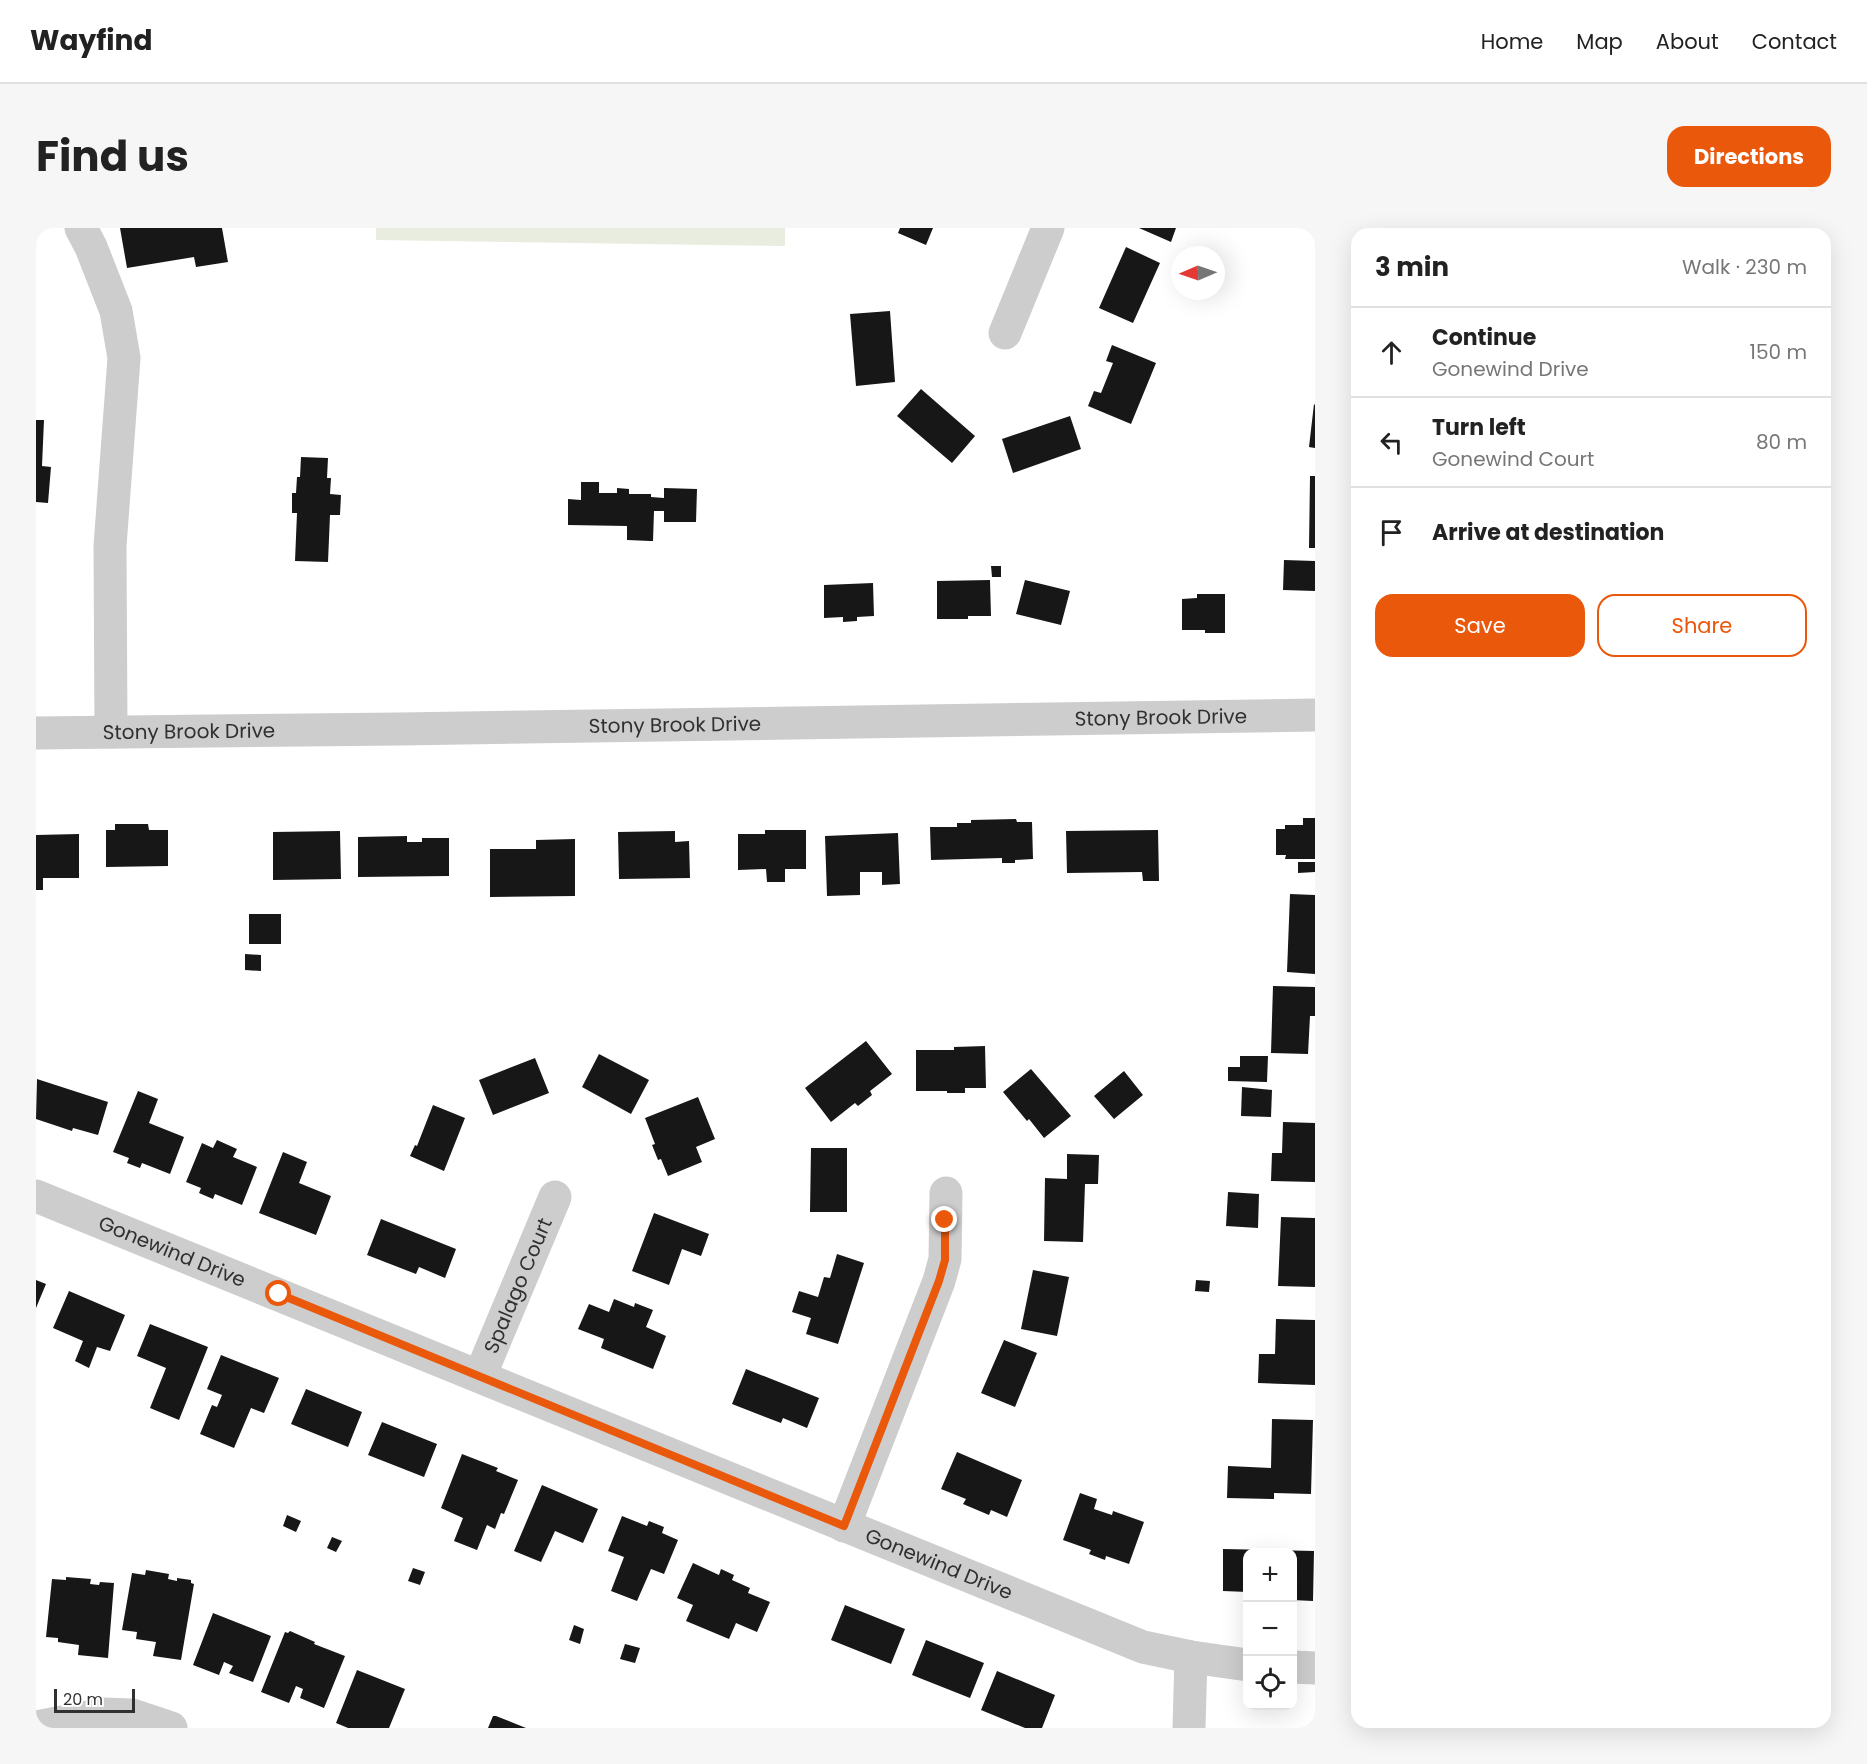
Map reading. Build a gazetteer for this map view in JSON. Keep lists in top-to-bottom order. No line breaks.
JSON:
{"streets":{"street":["Stony Brook Drive","Gonewind Drive","Spalago Court"]},"crossings":[["Gonewind Drive","Spalago Court"]],"scale_bar":"20 m","north":"left","page":{"header":"Wayfind","nav":["Home","Map","About","Contact"],"title":"Find us","buttons":["Directions",["Save","Share"]],"heading":["3 min","Walk · 230 m"],"list":[["Continue","Gonewind Drive","150 m"],["Turn left","Gonewind Court","80 m"],"Arrive at destination"],"map_buttons":["+","−"],"scale":"20 m"}}
